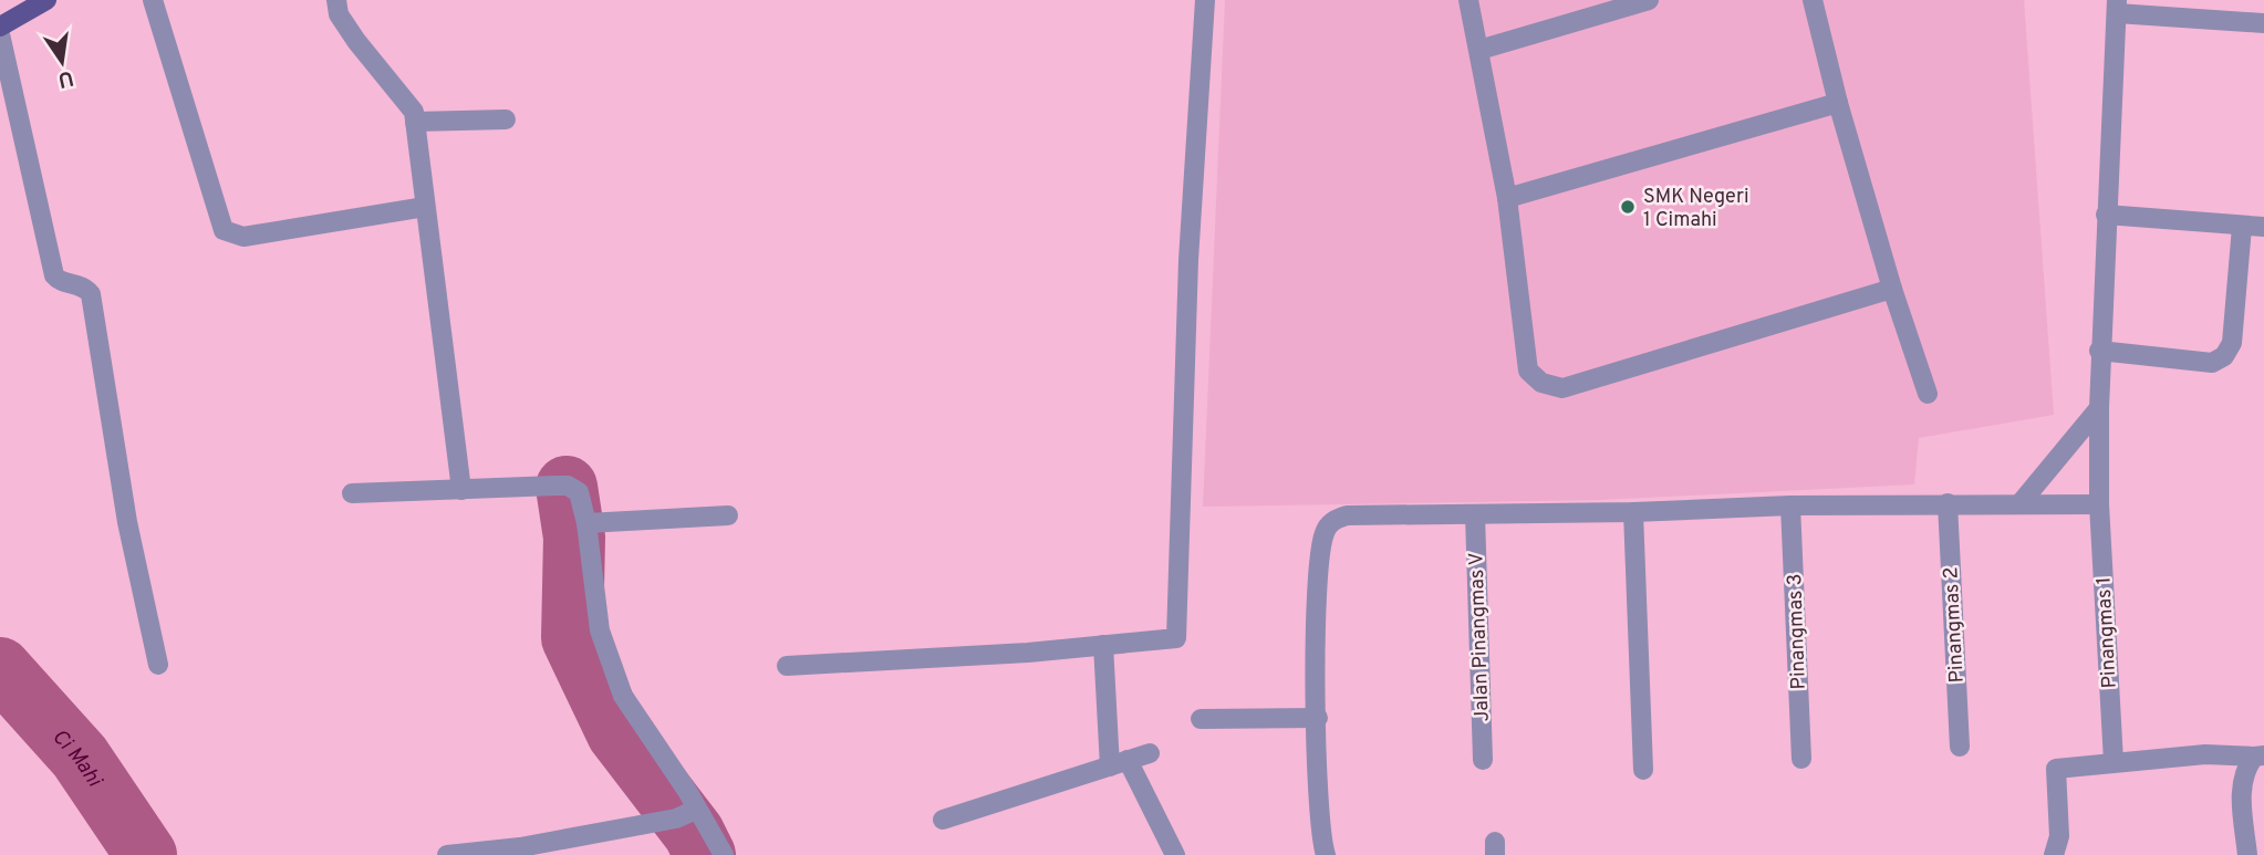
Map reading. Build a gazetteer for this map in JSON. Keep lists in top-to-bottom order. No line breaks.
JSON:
{"streets":{"street":["Pinangmas 2","Pinangmas 3","Pinangmas 1","Jalan Pinangmas V"]},"water":["Ci Mahi"],"places":["SMK Negeri 1 Cimahi"],"north":"bottom"}
